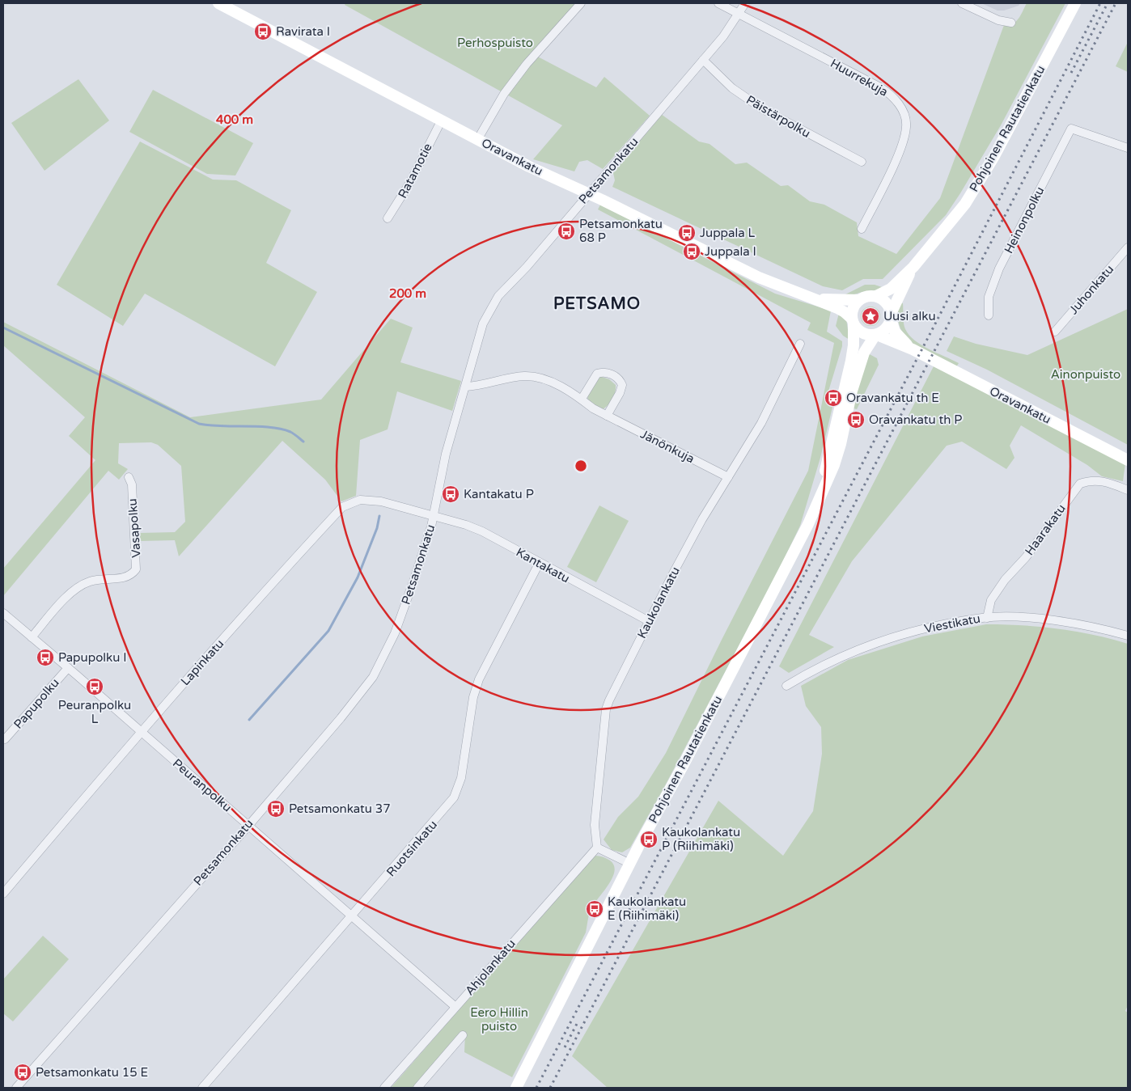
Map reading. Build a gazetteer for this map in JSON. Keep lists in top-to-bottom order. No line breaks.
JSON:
{"streets":{"street":["Huurrekuja","Päistärpolku","Pohjoinen Rautatienkatu","Oravankatu","Ratamotie","Petsamonkatu","Heinonpolku","Juhonkatu","Jänönkuja","Vasapolku","Haarakatu","Kantakatu","Kaukolankatu","Viestikatu","Lapinkatu","Papupolku","Peuranpolku","Ruotsinkatu","Ahjolankatu"]},"crossings":[["Huurrekuja","Petsamonkatu"],["Päistärpolku","Petsamonkatu"],["Pohjoinen Rautatienkatu","Oravankatu"],["Oravankatu","Ratamotie"],["Oravankatu","Petsamonkatu"],["Petsamonkatu","Jänönkuja"],["Petsamonkatu","Kantakatu"],["Petsamonkatu","Lapinkatu"],["Petsamonkatu","Peuranpolku"],["Jänönkuja","Kaukolankatu"],["Vasapolku","Peuranpolku"],["Haarakatu","Viestikatu"],["Kantakatu","Kaukolankatu"],["Kantakatu","Lapinkatu"],["Kantakatu","Ruotsinkatu"],["Kaukolankatu","Ahjolankatu"],["Lapinkatu","Peuranpolku"],["Papupolku","Peuranpolku"],["Peuranpolku","Ruotsinkatu"],["Peuranpolku","Ahjolankatu"]],"districts":["PETSAMO"],"parks":["Perhospuisto","Ainonpuisto","Eero Hillin puisto"],"places":{"bus stop":["Ravirata I","Petsamonkatu 68 P","Juppala L","Juppala I","Oravankatu th E","Oravankatu th P","Kantakatu P","Papupolku I","Peuranpolku L","Petsamonkatu 37","Kaukolankatu P (Riihimäki)","Kaukolankatu E (Riihimäki)","Petsamonkatu 15 E"],"place":["Uusi alku"]},"rings":["400 m","200 m"]}
